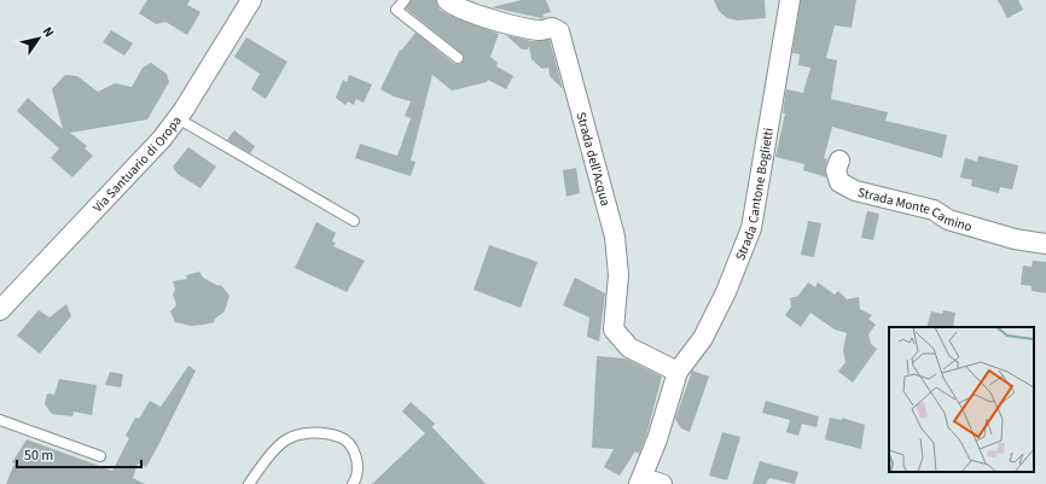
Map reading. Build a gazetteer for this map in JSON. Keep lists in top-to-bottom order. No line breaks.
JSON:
{"streets":{"street":["Strada dell'Acqua","Via Santuario di Oropa","Strada Cantone Boglietti","Strada Monte Camino"]},"crossings":[["Strada dell'Acqua","Strada Cantone Boglietti"]],"scale_bar":"50 m","north":"top right"}
